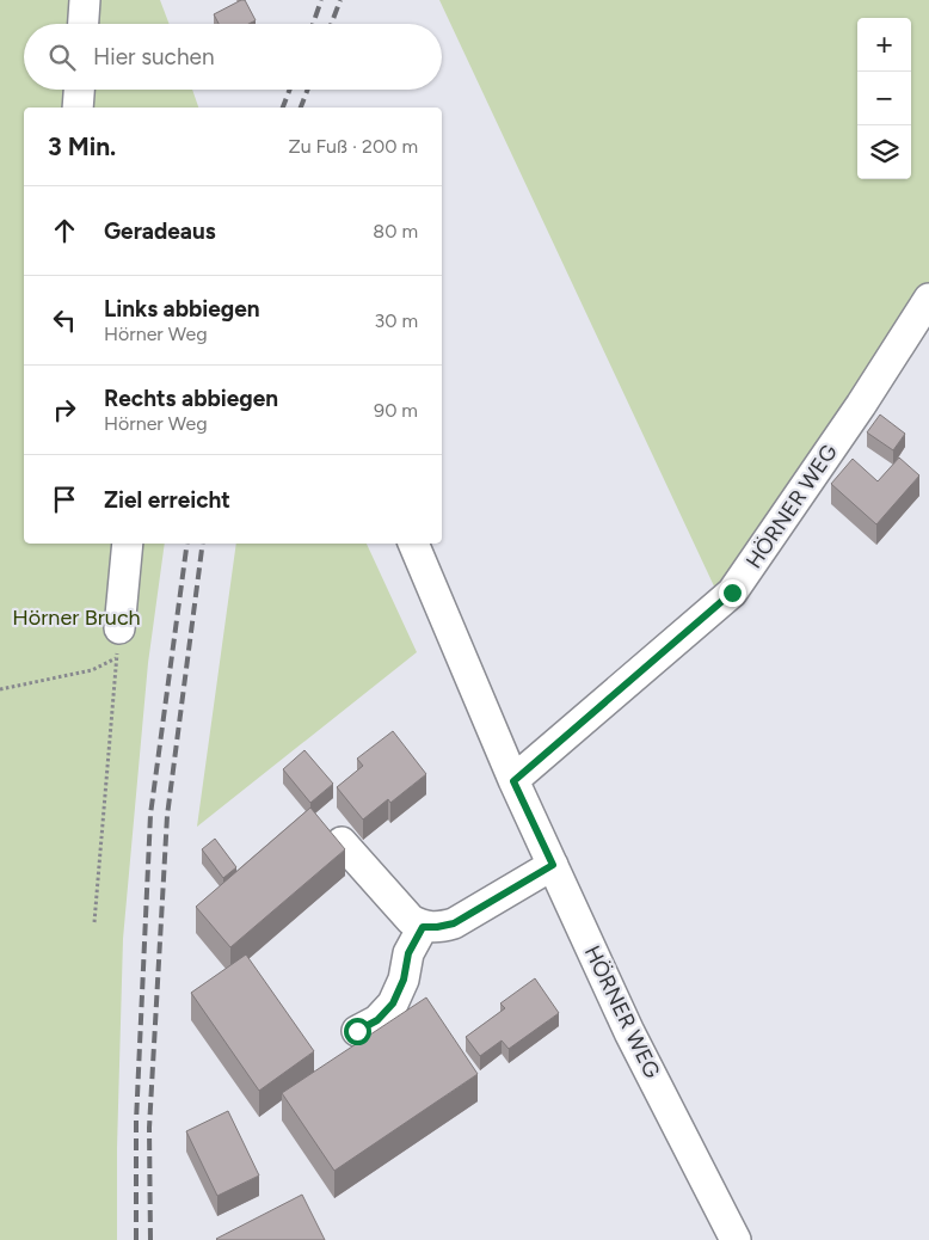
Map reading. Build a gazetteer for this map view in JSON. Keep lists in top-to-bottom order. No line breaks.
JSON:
{"streets":{"street":["HÖRNER WEG"]},"parks":["Hörner Bruch"],"page":{"map_buttons":["+","−"],"search":"Hier suchen","heading":["3 Min.","Zu Fuß · 200 m"],"list":[["Geradeaus","80 m"],["Links abbiegen","Hörner Weg","30 m"],["Rechts abbiegen","Hörner Weg","90 m"],"Ziel erreicht"]}}
